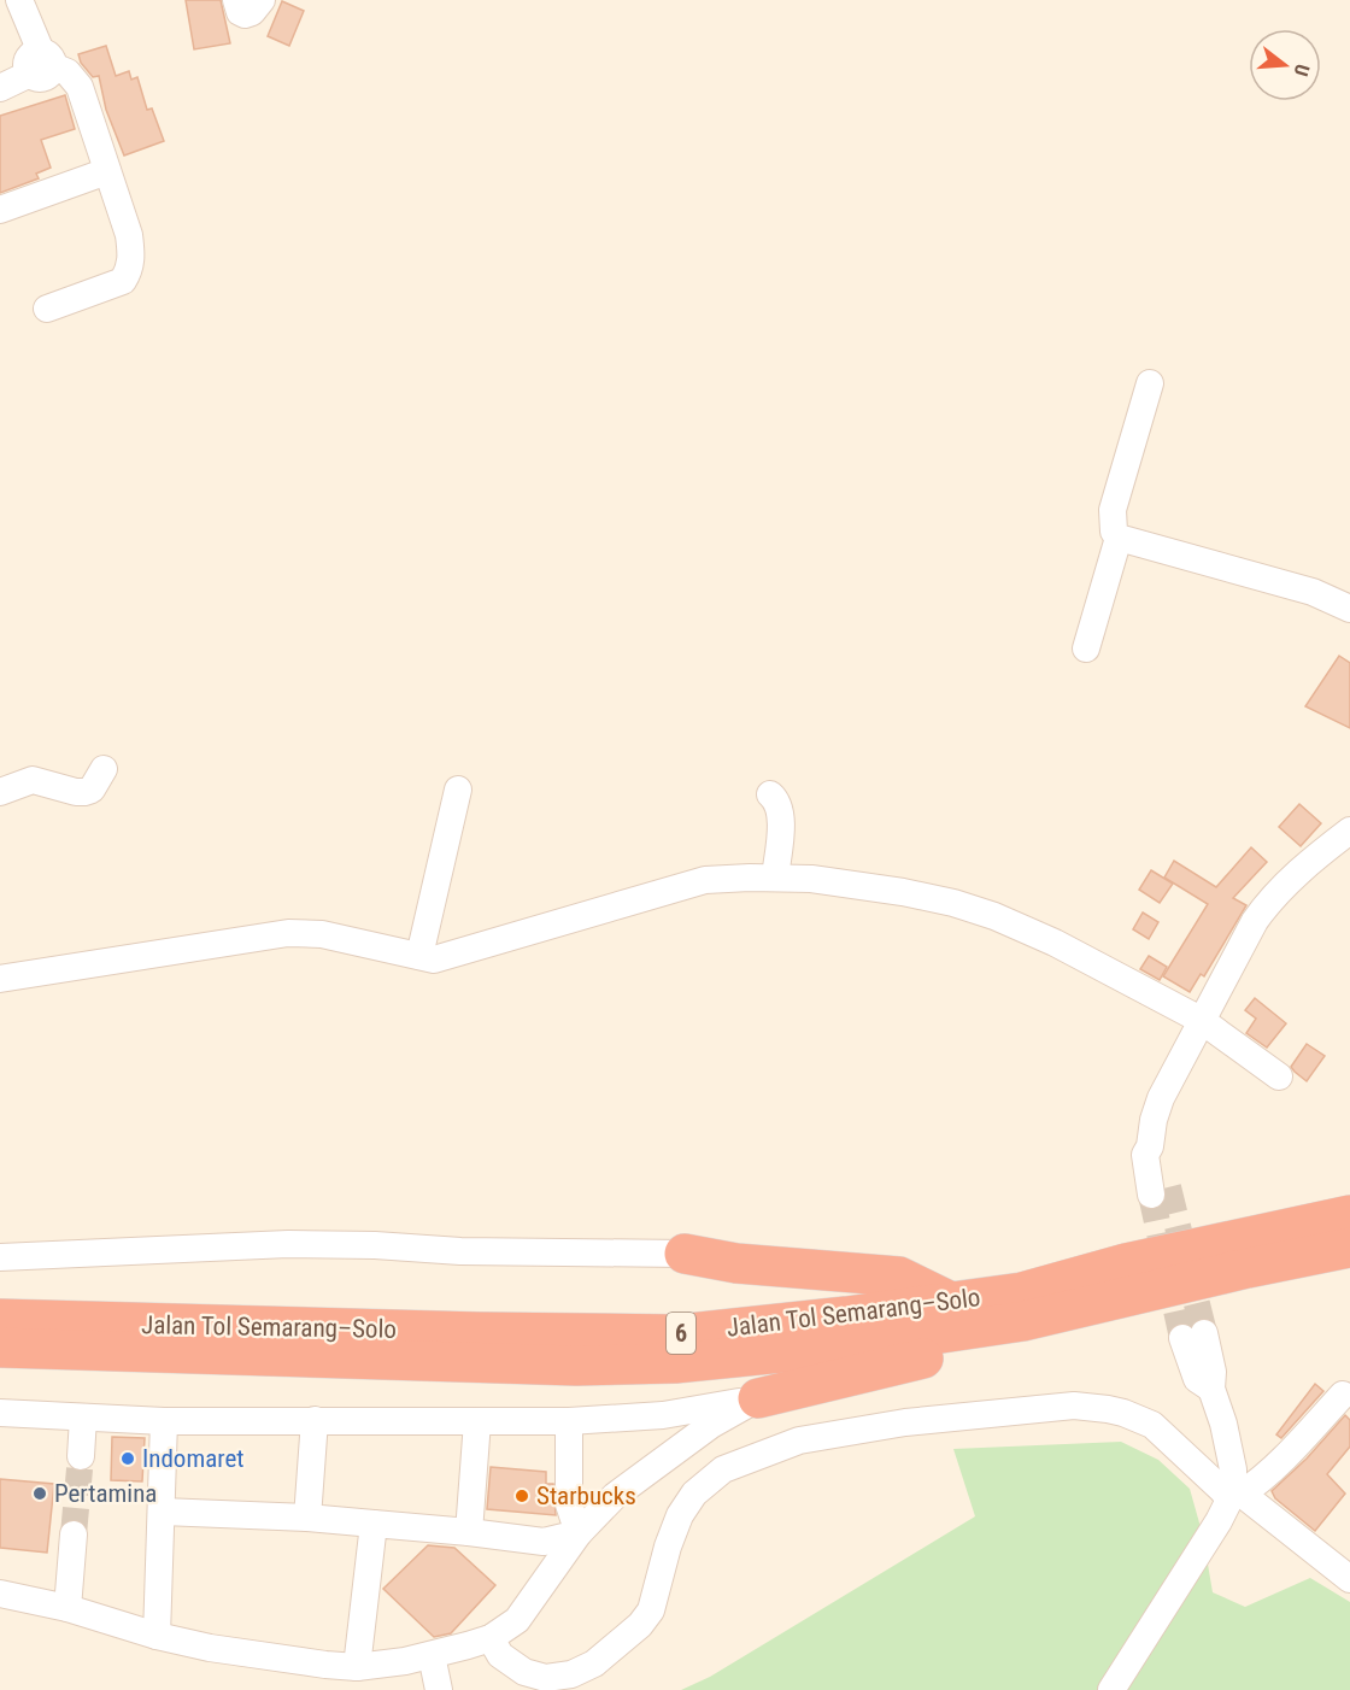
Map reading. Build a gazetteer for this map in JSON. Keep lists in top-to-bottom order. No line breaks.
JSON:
{"streets":{"highway":["Jalan Tol Semarang–Solo","6"]},"places":["Indomaret","Pertamina","Starbucks"],"north":"right"}
